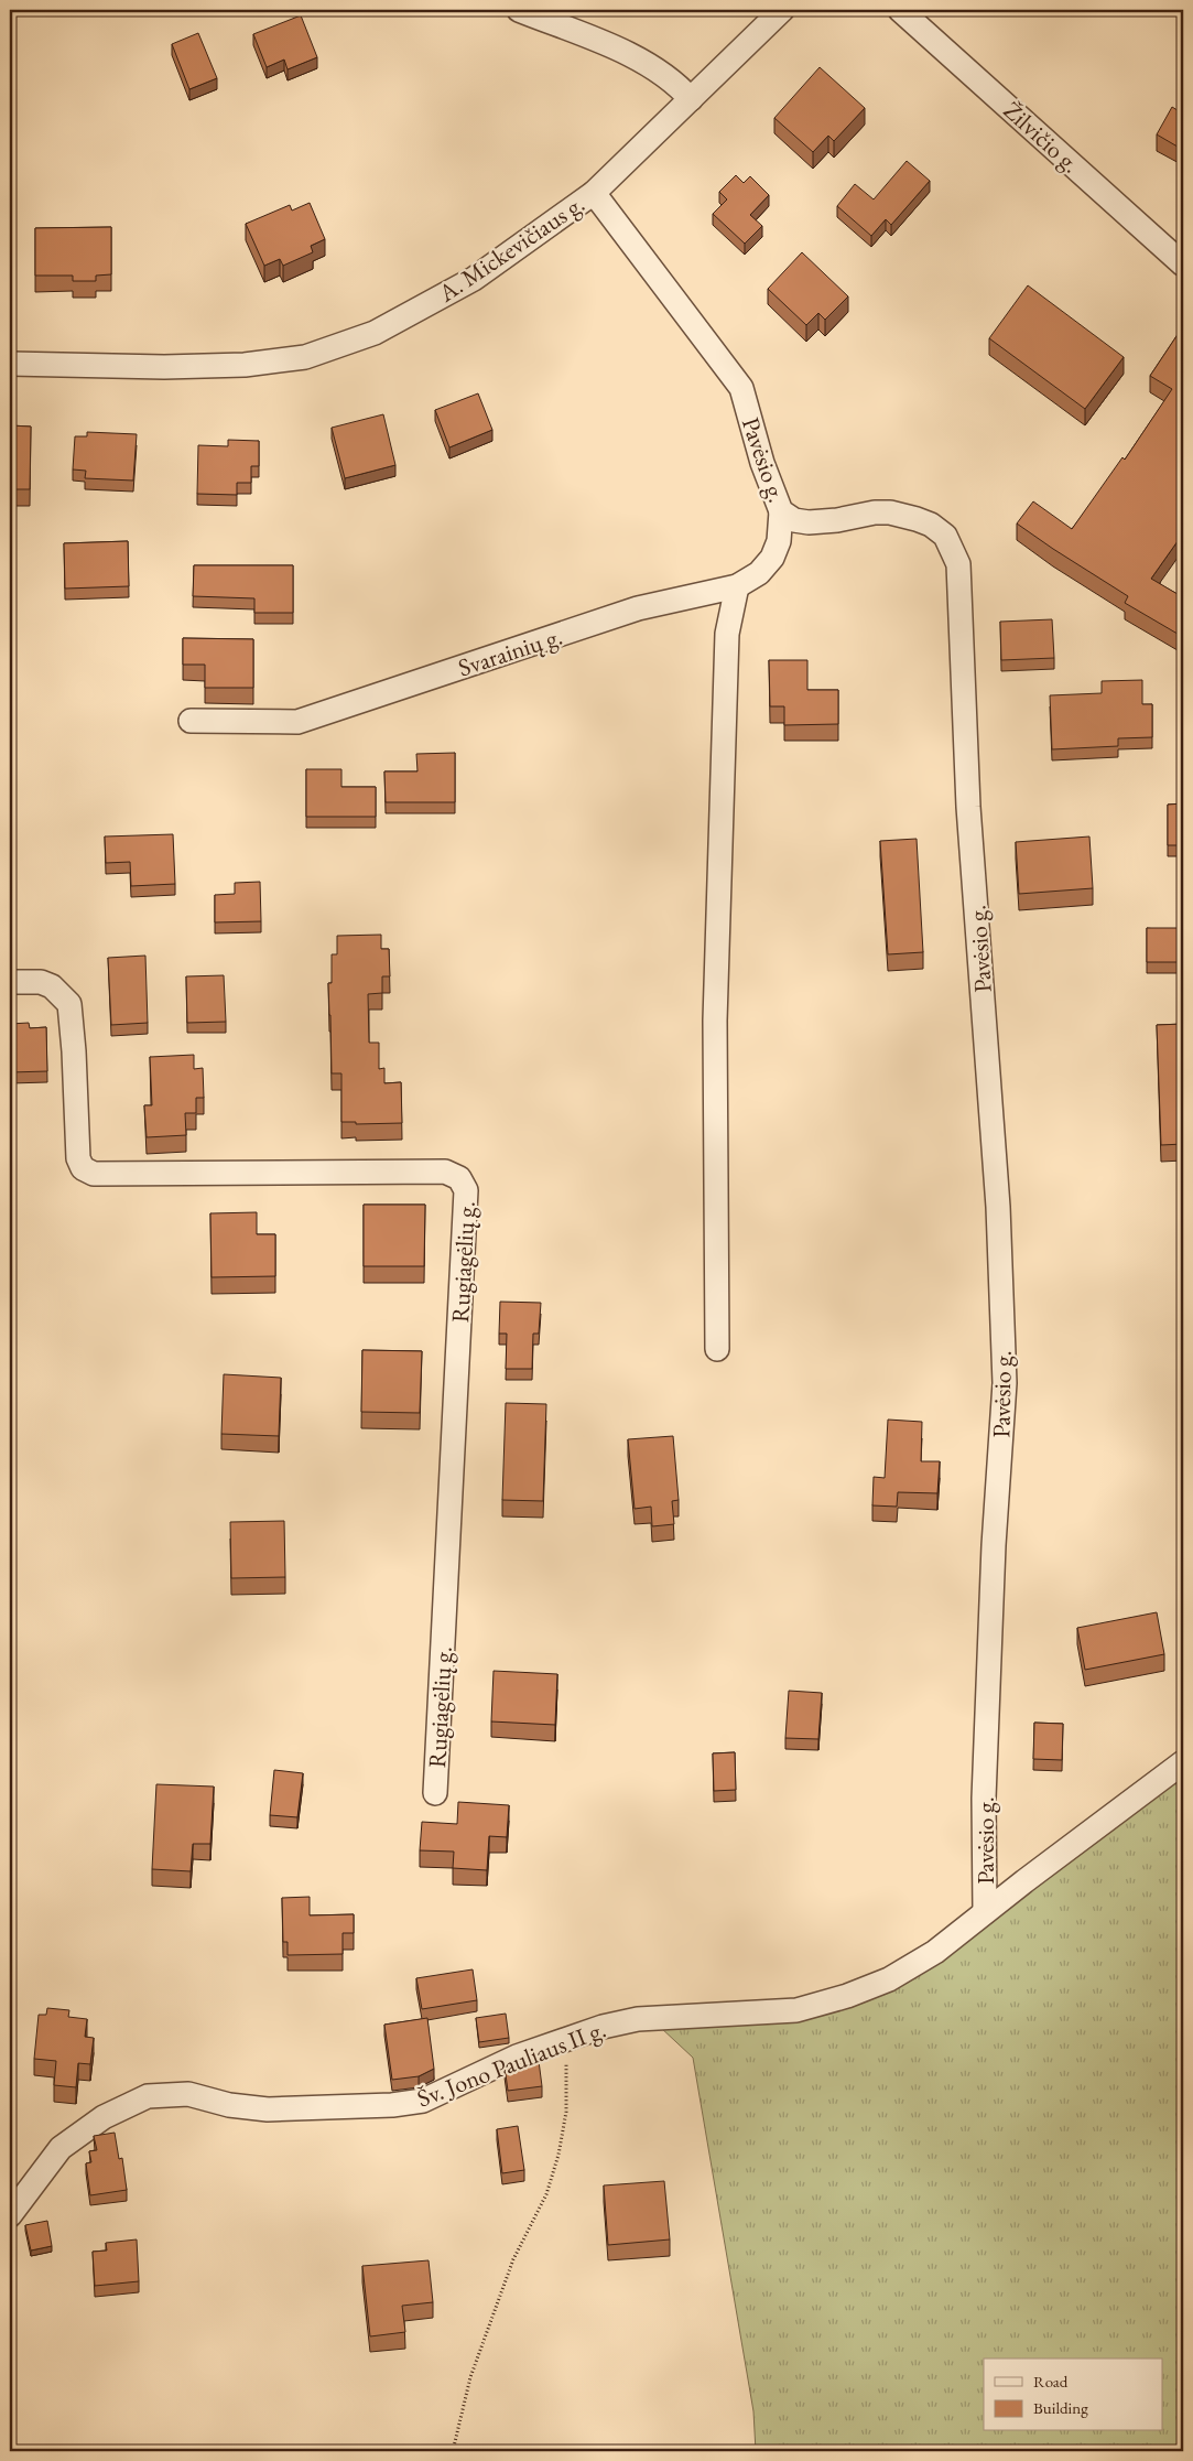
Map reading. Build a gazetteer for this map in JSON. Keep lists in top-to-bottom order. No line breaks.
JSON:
{"streets":{"street":["Žilvičio g.","A. Mickevičiaus g.","Pavėsio g.","Svarainių g.","Rugiagėlių g.","Šv. Jono Pauliaus II g."]},"crossings":[["A. Mickevičiaus g.","Pavėsio g."],["Pavėsio g.","Svarainių g."],["Pavėsio g.","Šv. Jono Pauliaus II g."]],"legend":["Road","Building"]}
